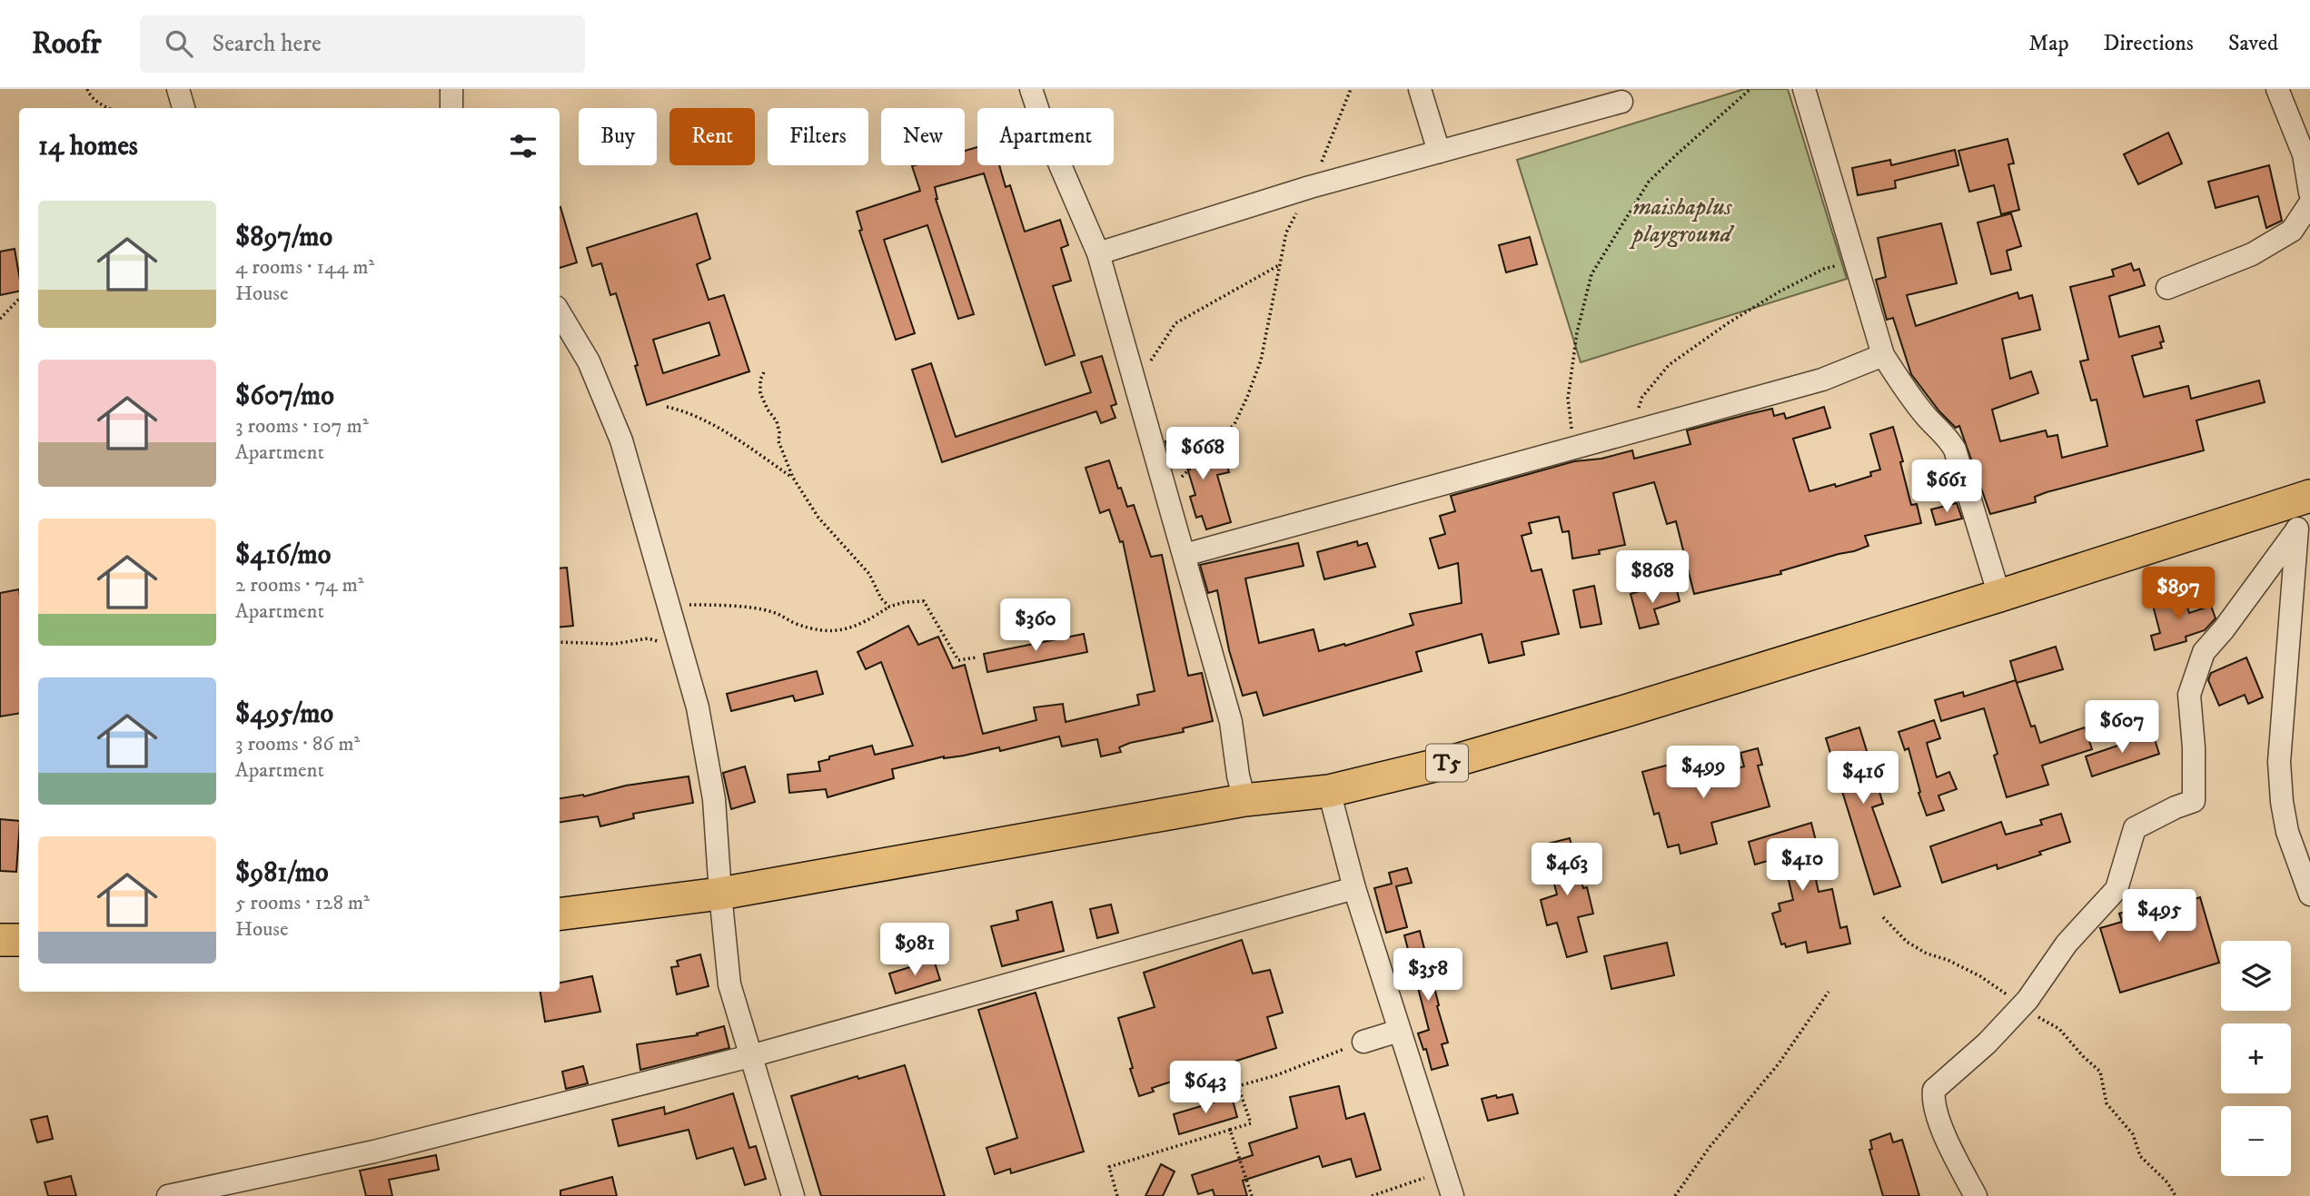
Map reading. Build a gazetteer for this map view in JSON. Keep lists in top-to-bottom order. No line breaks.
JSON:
{"streets":{"highway":["T5"]},"parks":["maishaplus playground"],"page":{"header":"Roofr","search":"Search here","nav":["Map","Directions","Saved"],"chip":["Buy","Rent","Filters","New","Apartment"],"heading":"14 homes","list":[{"name":"$897/mo","note":"4 rooms · 144 m² · House"},{"name":"$607/mo","note":"3 rooms · 107 m² · Apartment"},{"name":"$416/mo","note":"2 rooms · 74 m² · Apartment"},{"name":"$495/mo","note":"3 rooms · 86 m² · Apartment"},{"name":"$981/mo","note":"5 rooms · 128 m² · House"}],"price":["$668","$661","$868","$897","$360","$607","$499","$416","$410","$463","$495","$981","$358","$643"],"map_buttons":["+","−"]}}
